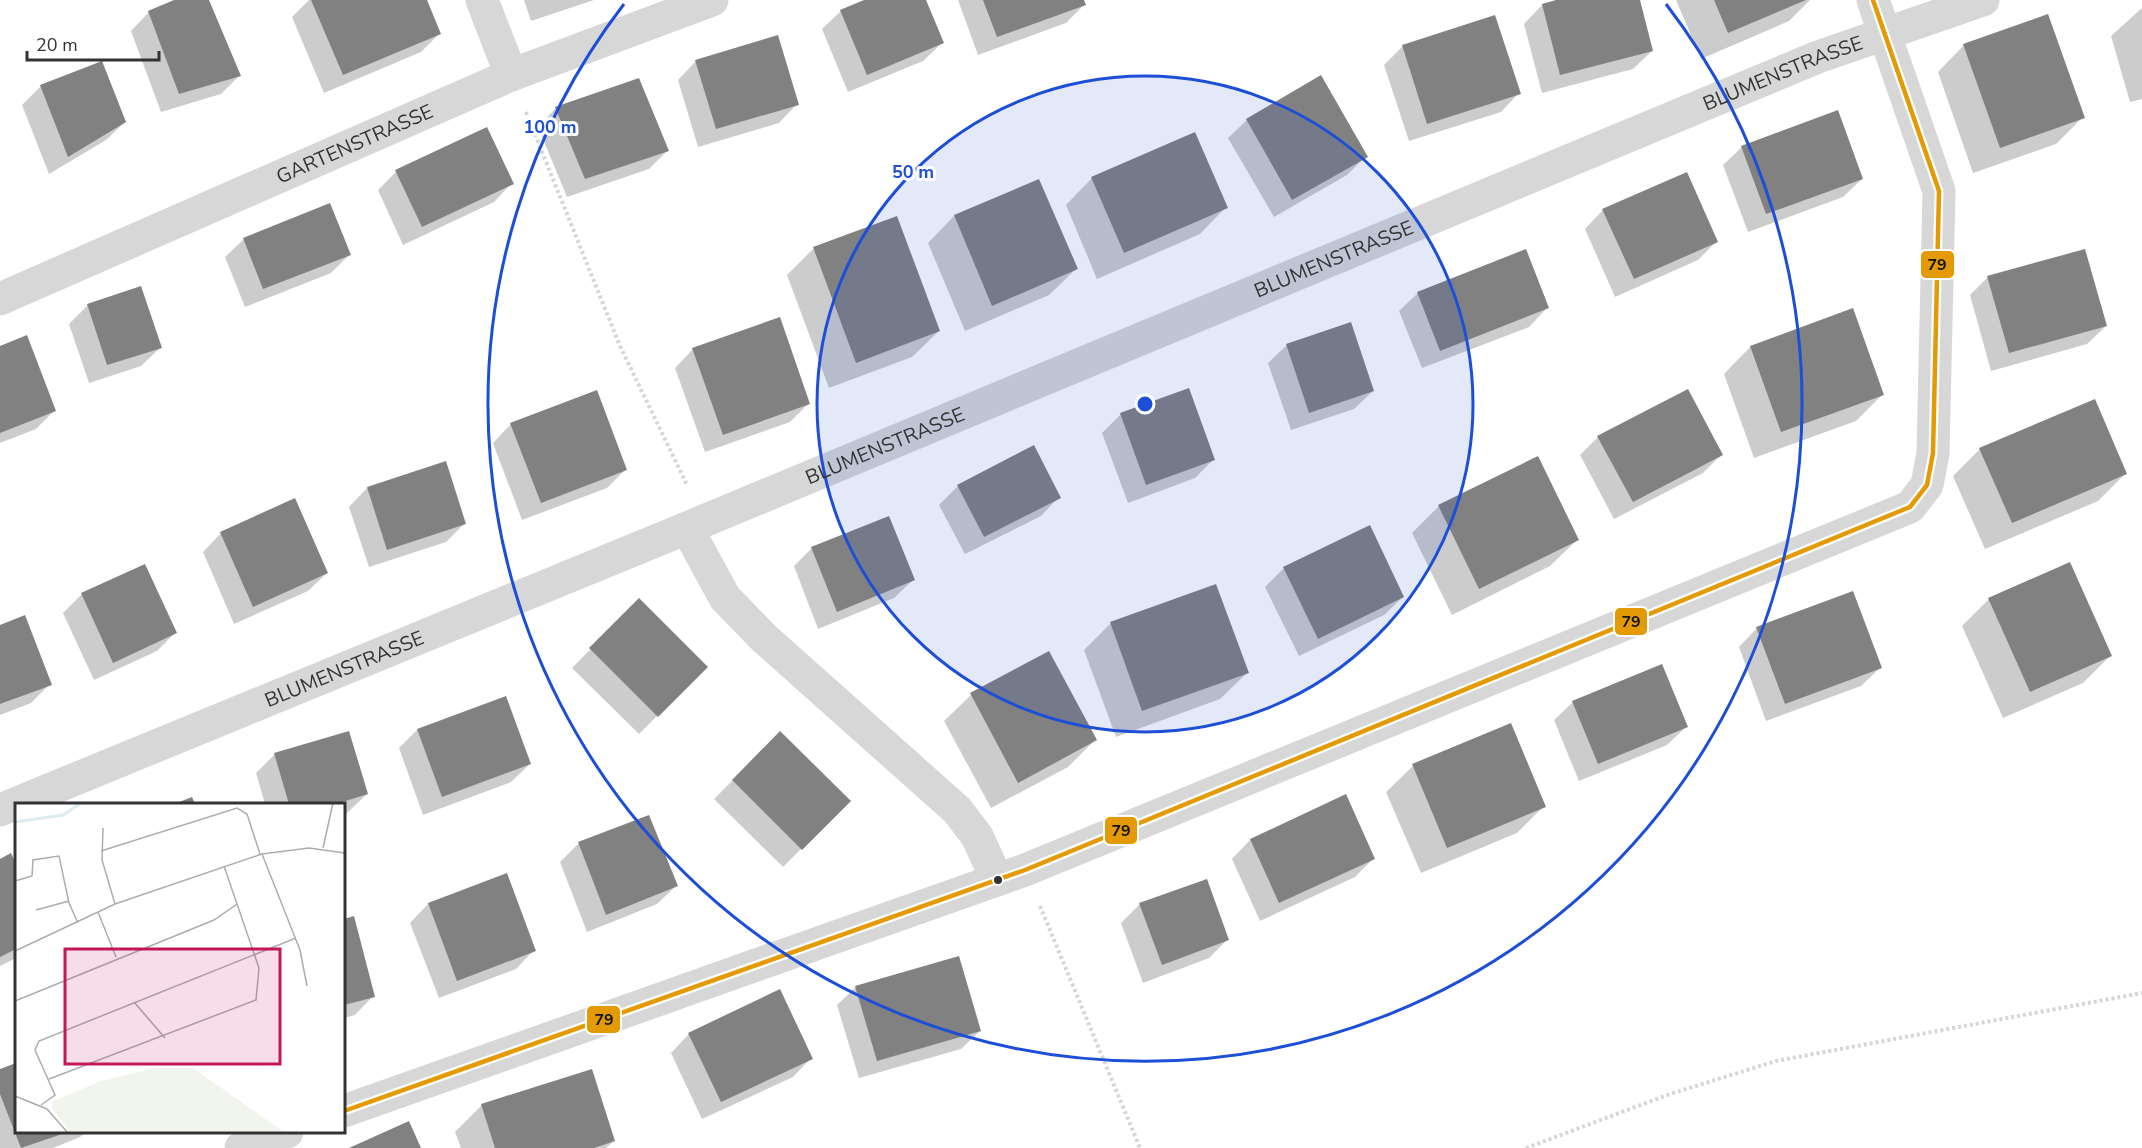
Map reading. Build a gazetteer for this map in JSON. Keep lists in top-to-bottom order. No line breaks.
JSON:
{"streets":{"street":["BLUMENSTRASSE","GARTENSTRASSE"]},"lines":["transit line 79"],"scale_bar":"20 m","rings":["100 m","50 m"]}
